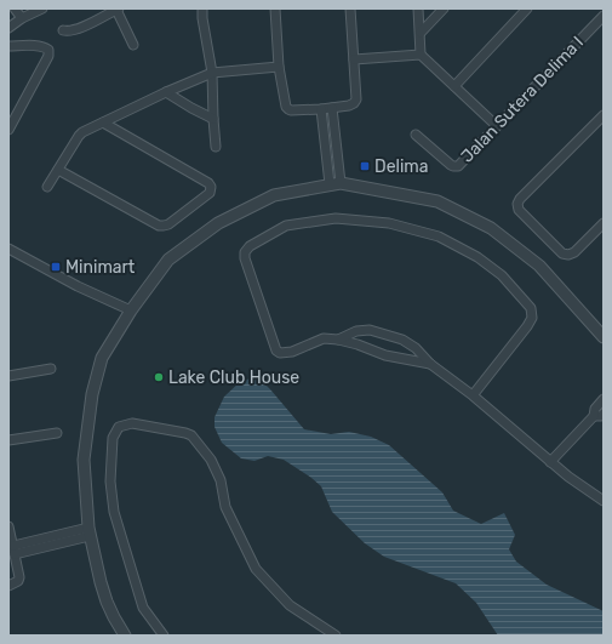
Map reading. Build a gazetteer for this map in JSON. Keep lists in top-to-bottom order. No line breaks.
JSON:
{"streets":{"street":["Jalan Sutera Delima I"]},"places":{"transit":["Delima","Minimart"],"other":["Lake Club House"]}}
